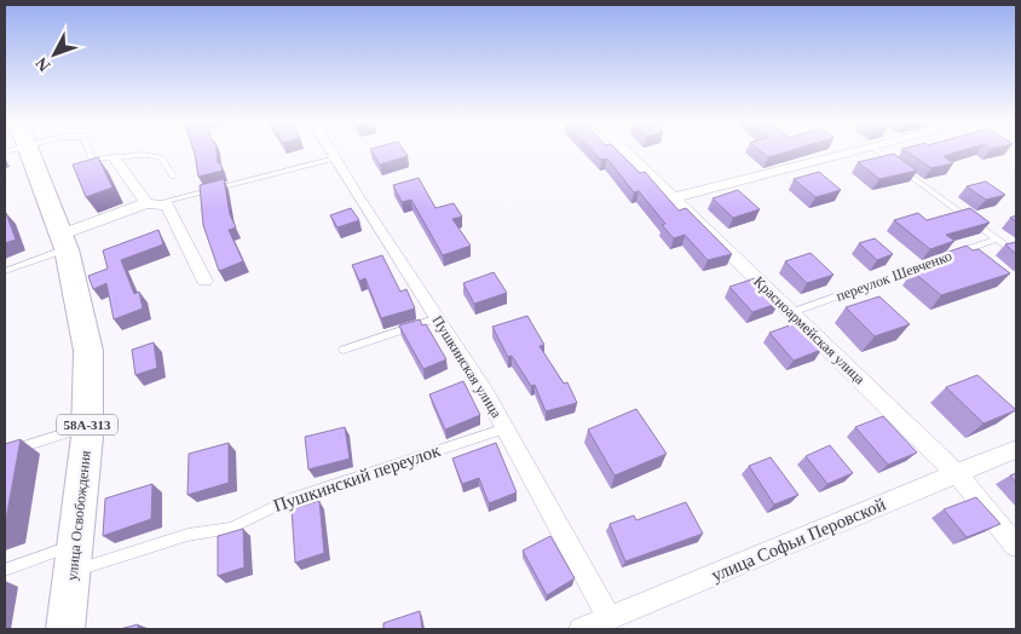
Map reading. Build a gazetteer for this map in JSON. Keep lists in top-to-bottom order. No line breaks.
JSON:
{"streets":{"main road":["58А-313","улица Освобождения"],"street":["Красноармейская улица","Пушкинская улица","улица Софьи Перовской"],"lane":["переулок Шевченко","Пушкинский переулок"]},"crossings":[["переулок Шевченко","Красноармейская улица"],["Красноармейская улица","улица Софьи Перовской"],["Пушкинская улица","Пушкинский переулок"],["Пушкинская улица","улица Софьи Перовской"],["Пушкинский переулок","улица Освобождения"]],"north":"bottom left"}
